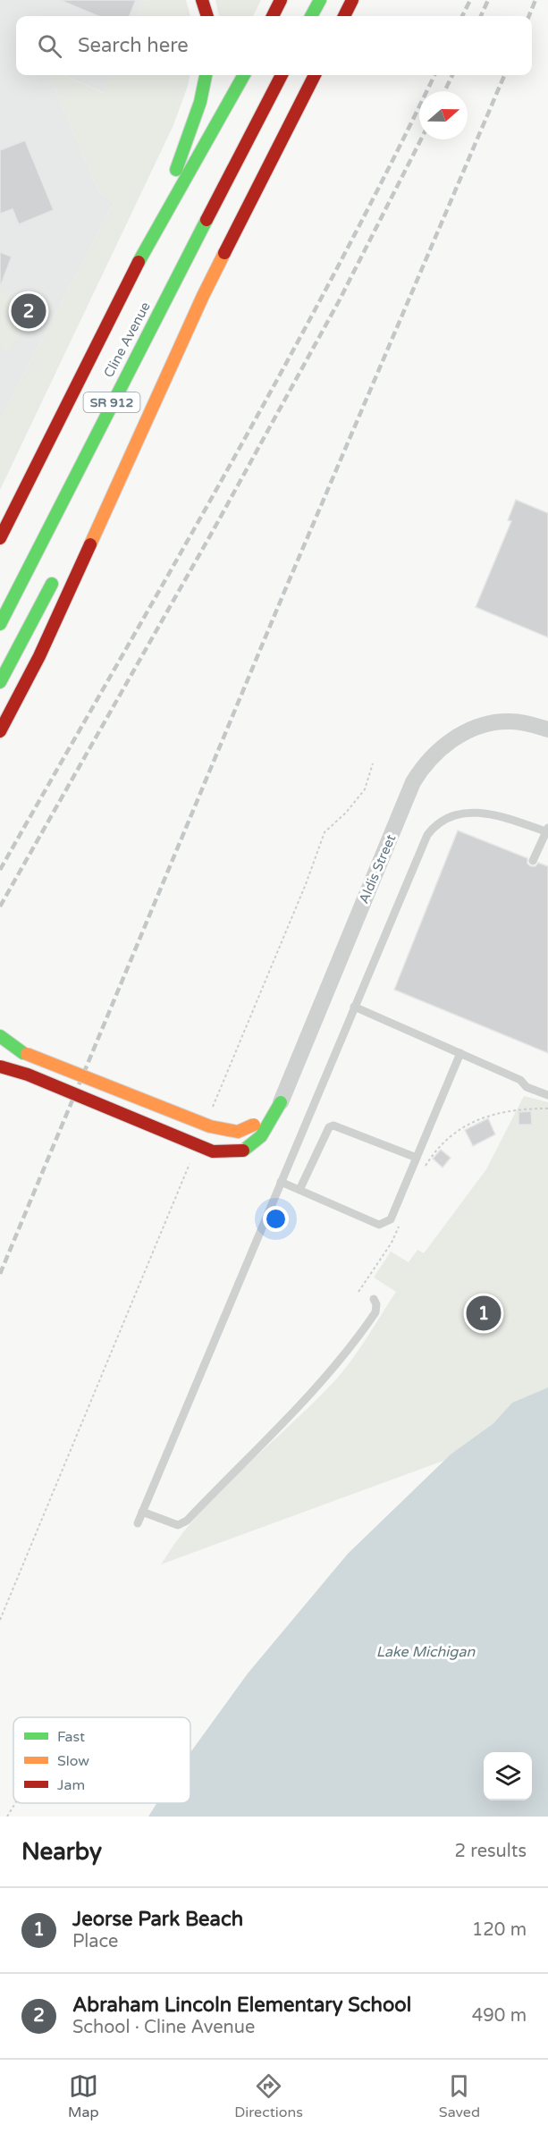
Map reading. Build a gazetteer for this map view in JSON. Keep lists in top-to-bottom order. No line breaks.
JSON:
{"streets":{"highway":["Cline Avenue","SR 912"],"street":["Aldis Street"]},"water":["Lake Michigan"],"legend":["Fast","Slow","Jam"],"north":"right","page":{"search":"Search here","pins":["2","1"],"heading":["Nearby","2 results"],"list":[{"mark":"1","name":"Jeorse Park Beach","note":"Place","value":"120 m"},{"mark":"2","name":"Abraham Lincoln Elementary School","note":"School · Cline Avenue","value":"490 m"}],"nav":["Map","Directions","Saved"]}}
